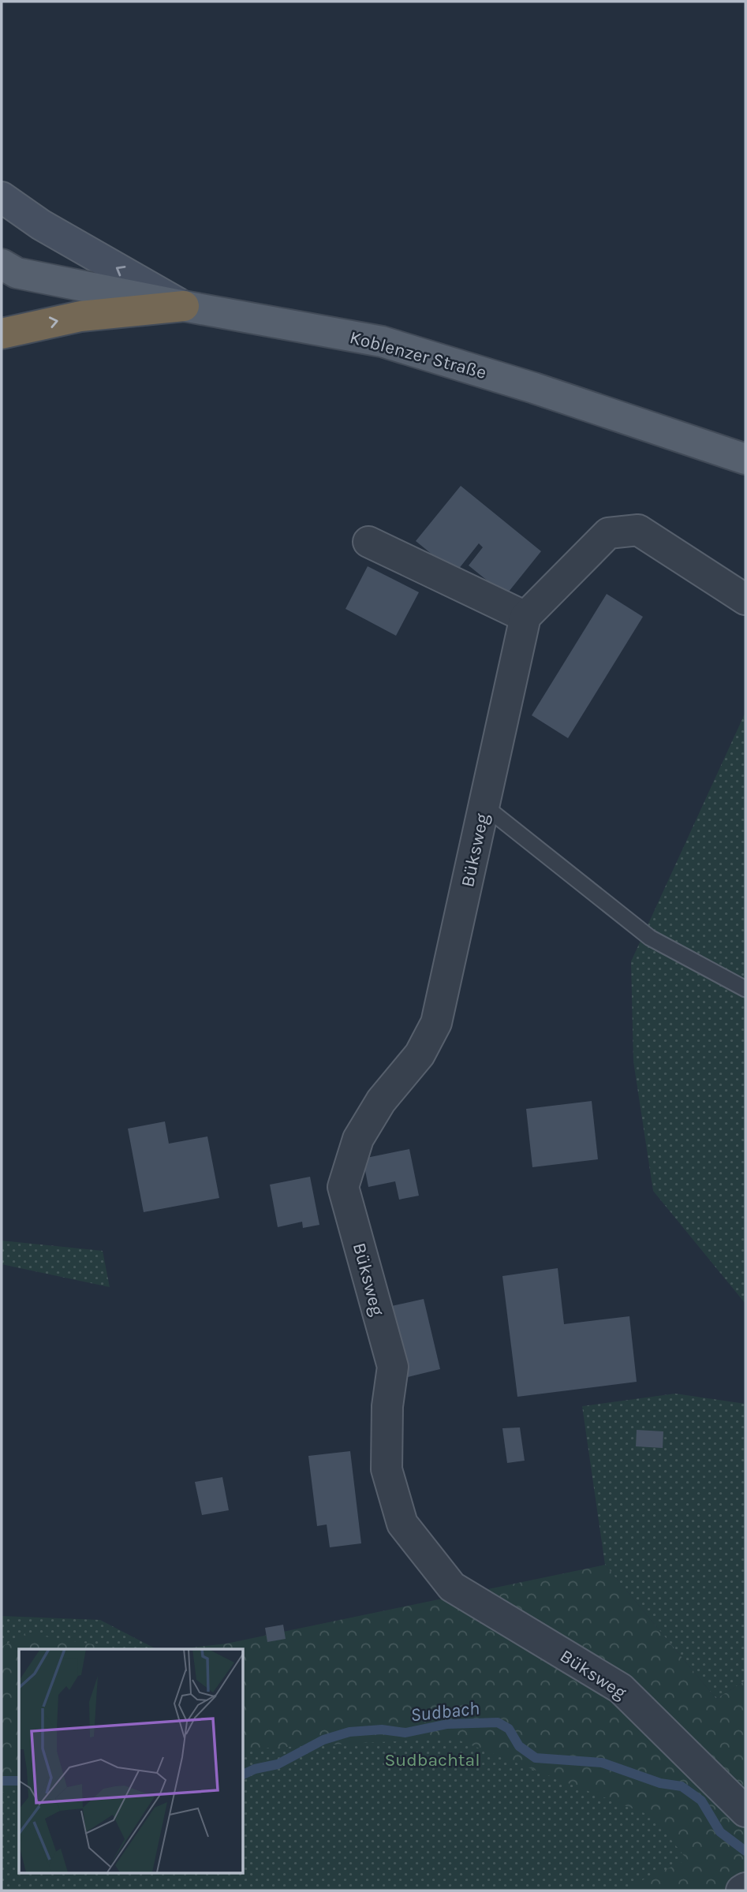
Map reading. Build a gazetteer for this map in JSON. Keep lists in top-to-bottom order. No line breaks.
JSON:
{"streets":{"main road":["Koblenzer Straße"],"street":["Büksweg"]},"water":["Sudbach"],"parks":["Sudbachtal"]}
